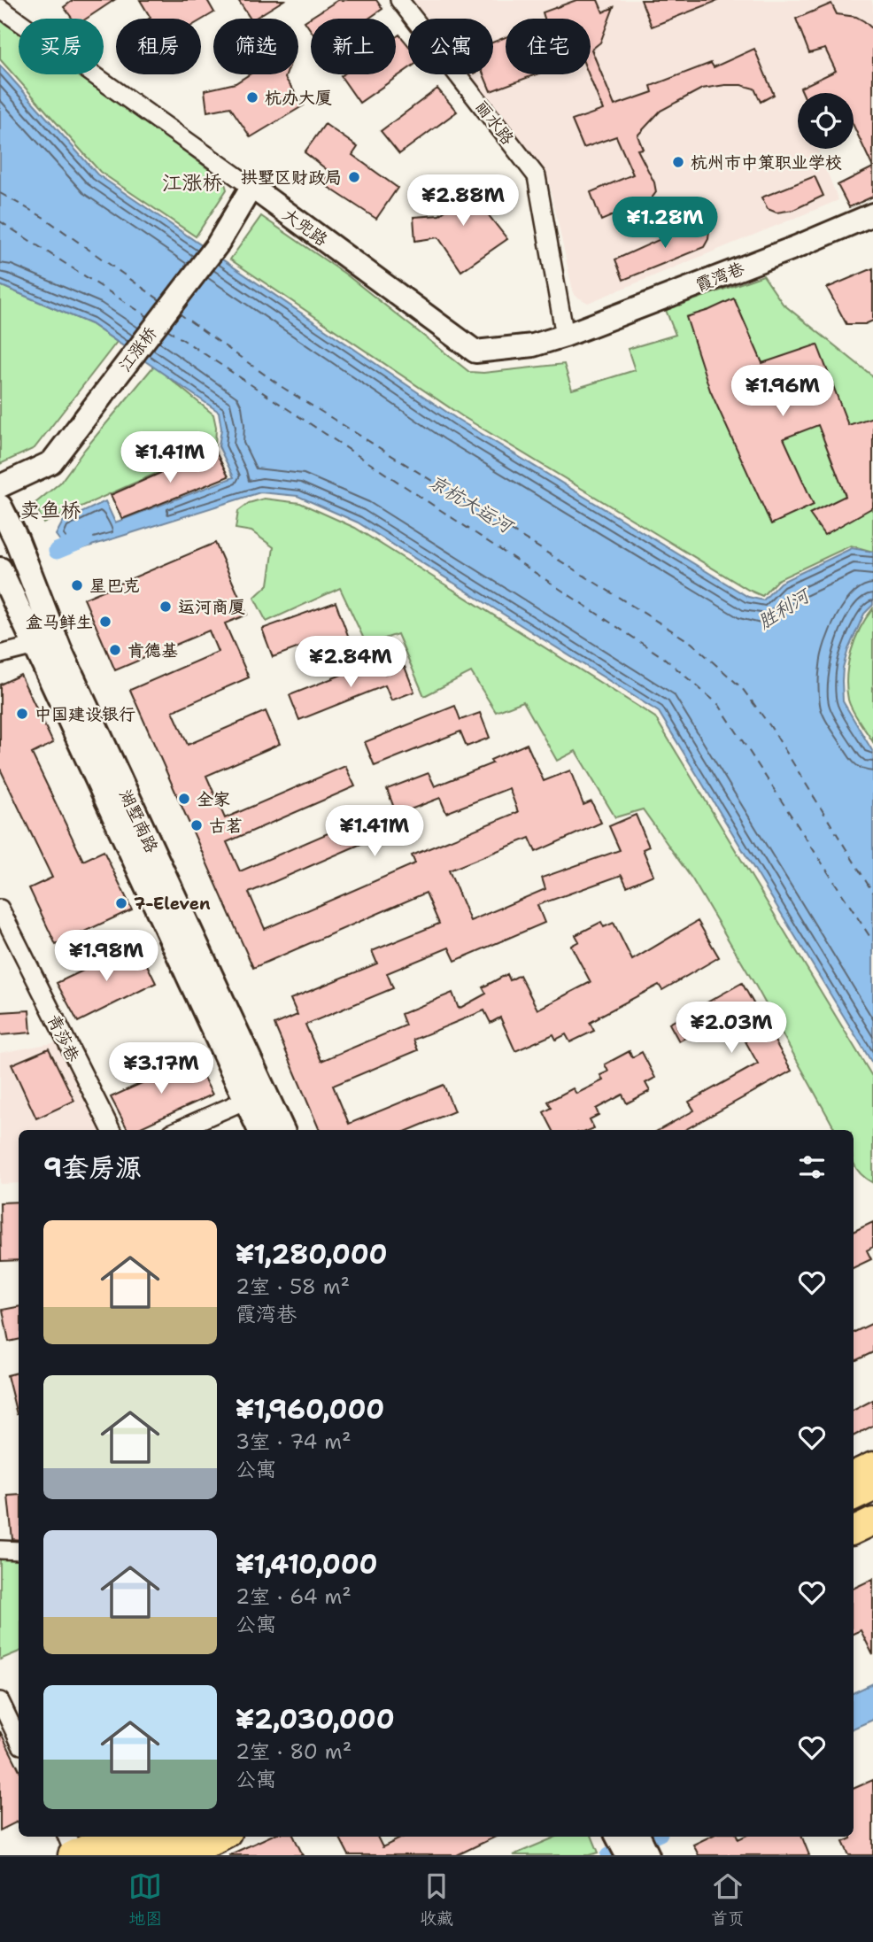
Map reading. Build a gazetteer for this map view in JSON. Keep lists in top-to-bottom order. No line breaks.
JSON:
{"streets":{"main road":["湖墅南路"],"street":["丽水路","大兜路","霞湾巷","江涨桥","青莎巷"]},"crossings":[["丽水路","大兜路"],["丽水路","霞湾巷"],["大兜路","霞湾巷"],["大兜路","江涨桥"]],"districts":["江涨桥","卖鱼桥"],"water":["京杭大运河","胜利河"],"places":["杭办大厦","杭州市中策职业学校","拱墅区财政局","星巴克","运河商厦","盒马鲜生","肯德基","中国建设银行","全家","古茗","7-Eleven"],"page":{"chip":["买房","租房","筛选","新上","公寓","住宅"],"price":["¥2.88M","¥1.28M","¥1.96M","¥1.41M","¥2.84M","¥1.41M","¥1.98M","¥2.03M","¥3.17M"],"heading":"9套房源","list":[{"name":"¥1,280,000","note":"2室 · 58 m² · 霞湾巷"},{"name":"¥1,960,000","note":"3室 · 74 m² · 公寓"},{"name":"¥1,410,000","note":"2室 · 64 m² · 公寓"},{"name":"¥2,030,000","note":"2室 · 80 m² · 公寓"}],"tabs":["地图","收藏","首页"]}}
